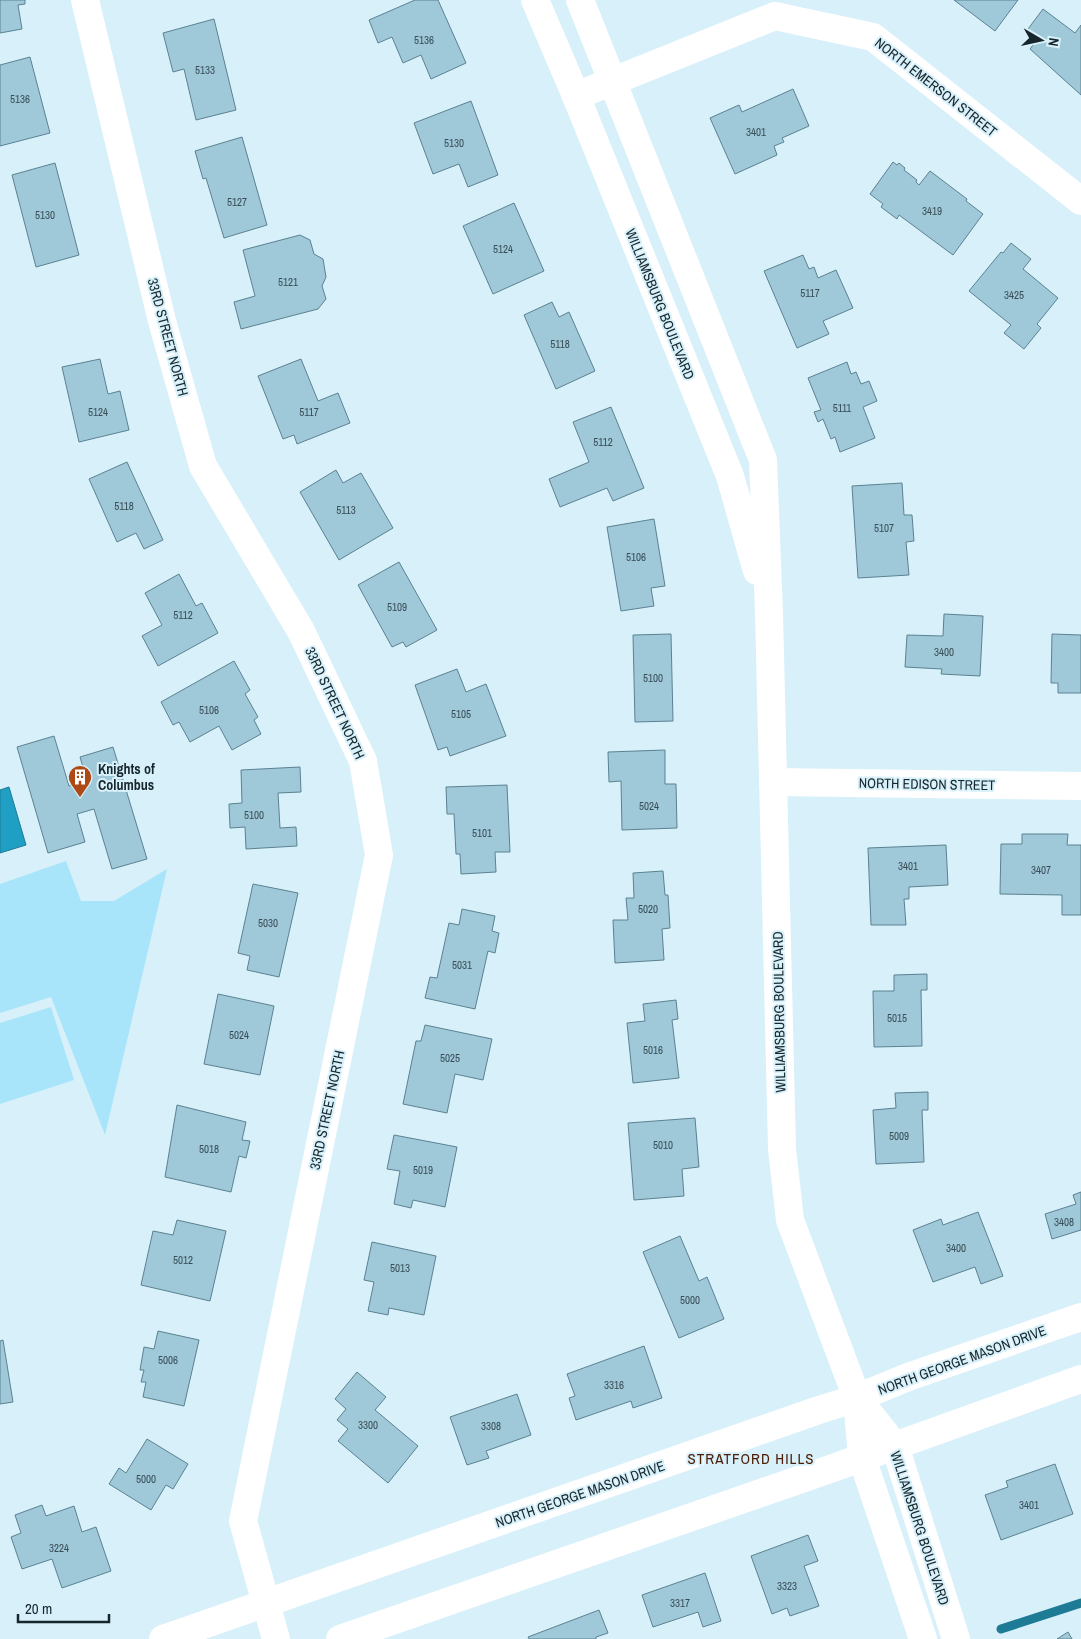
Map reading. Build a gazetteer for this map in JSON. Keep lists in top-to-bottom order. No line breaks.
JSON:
{"streets":{"street":["NORTH EMERSON STREET","WILLIAMSBURG BOULEVARD","33RD STREET NORTH","NORTH EDISON STREET","NORTH GEORGE MASON DRIVE"]},"crossings":[["NORTH EMERSON STREET","WILLIAMSBURG BOULEVARD"],["WILLIAMSBURG BOULEVARD","NORTH EDISON STREET"],["WILLIAMSBURG BOULEVARD","NORTH GEORGE MASON DRIVE"],["33RD STREET NORTH","NORTH GEORGE MASON DRIVE"]],"districts":["STRATFORD HILLS"],"places":{"building":["Knights of Columbus"]},"house_numbers":["5136","5133","5136","3401","5130","5127","3419","5130","5124","5121","5117","3425","5118","5111","5124","5117","5112","5118","5113","5107","5106","5109","5112","3400","5100","5106","5105","5024","5100","5101","3401","3407","5020","5030","5031","5015","5024","5016","5025","5009","5010","5018","5019","3408","3400","5012","5013","5000","5006","3316","3300","3308","5000","3401","3224","3323","3317"],"scale_bar":"20 m","north":"right"}
